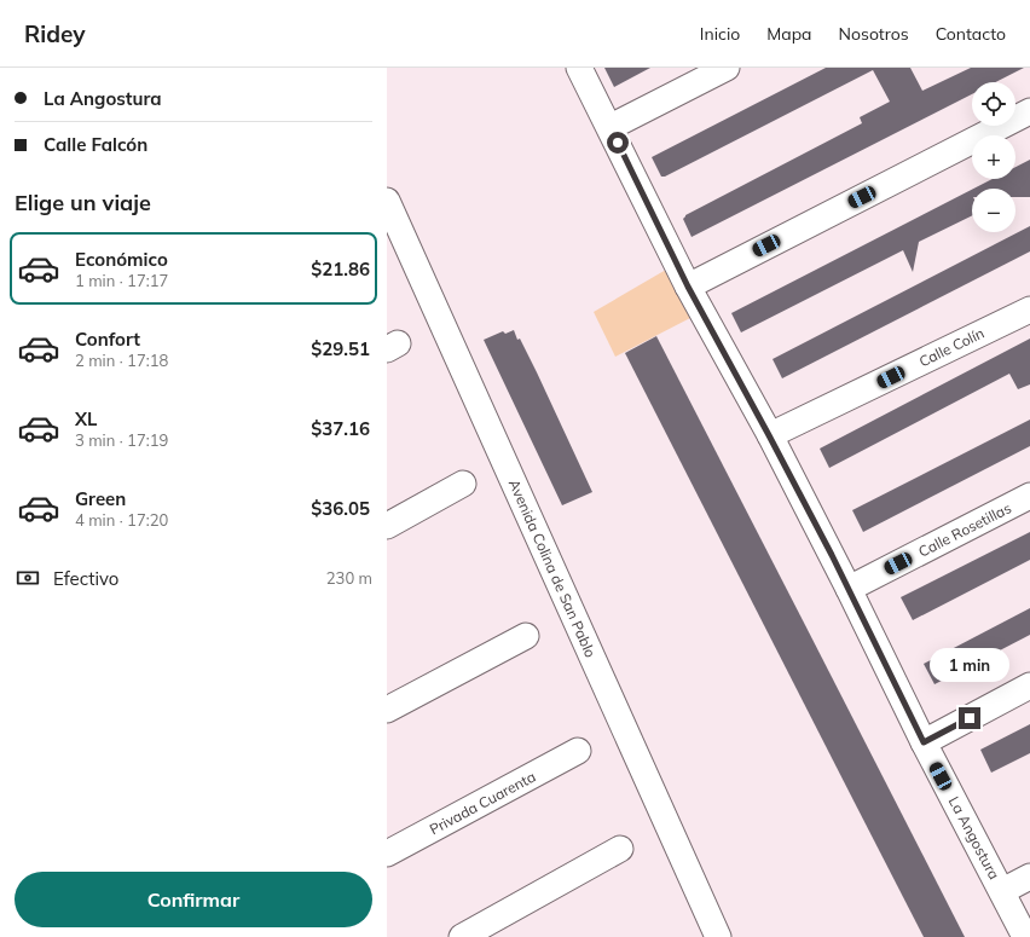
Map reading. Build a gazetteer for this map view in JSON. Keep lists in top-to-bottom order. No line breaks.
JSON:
{"streets":{"street":["Calle Colín","Calle Rosetillas","Avenida Colina de San Pablo","Privada Cuarenta","La Angostura"]},"crossings":[["Calle Colín","La Angostura"],["Calle Rosetillas","La Angostura"]],"page":{"header":"Ridey","nav":["Inicio","Mapa","Nosotros","Contacto"],"banner":["La Angostura","Calle Falcón"],"map_buttons":["+","−"],"heading":"Elige un viaje","list":[{"name":"Económico","note":"1 min · 17:17","value":"$21.86"},{"name":"Confort","note":"2 min · 17:18","value":"$29.51"},{"name":"XL","note":"3 min · 17:19","value":"$37.16"},{"name":"Green","note":"4 min · 17:20","value":"$36.05"}],"pay":["Efectivo","230 m"],"bubble":"1 min","buttons":"Confirmar"}}
